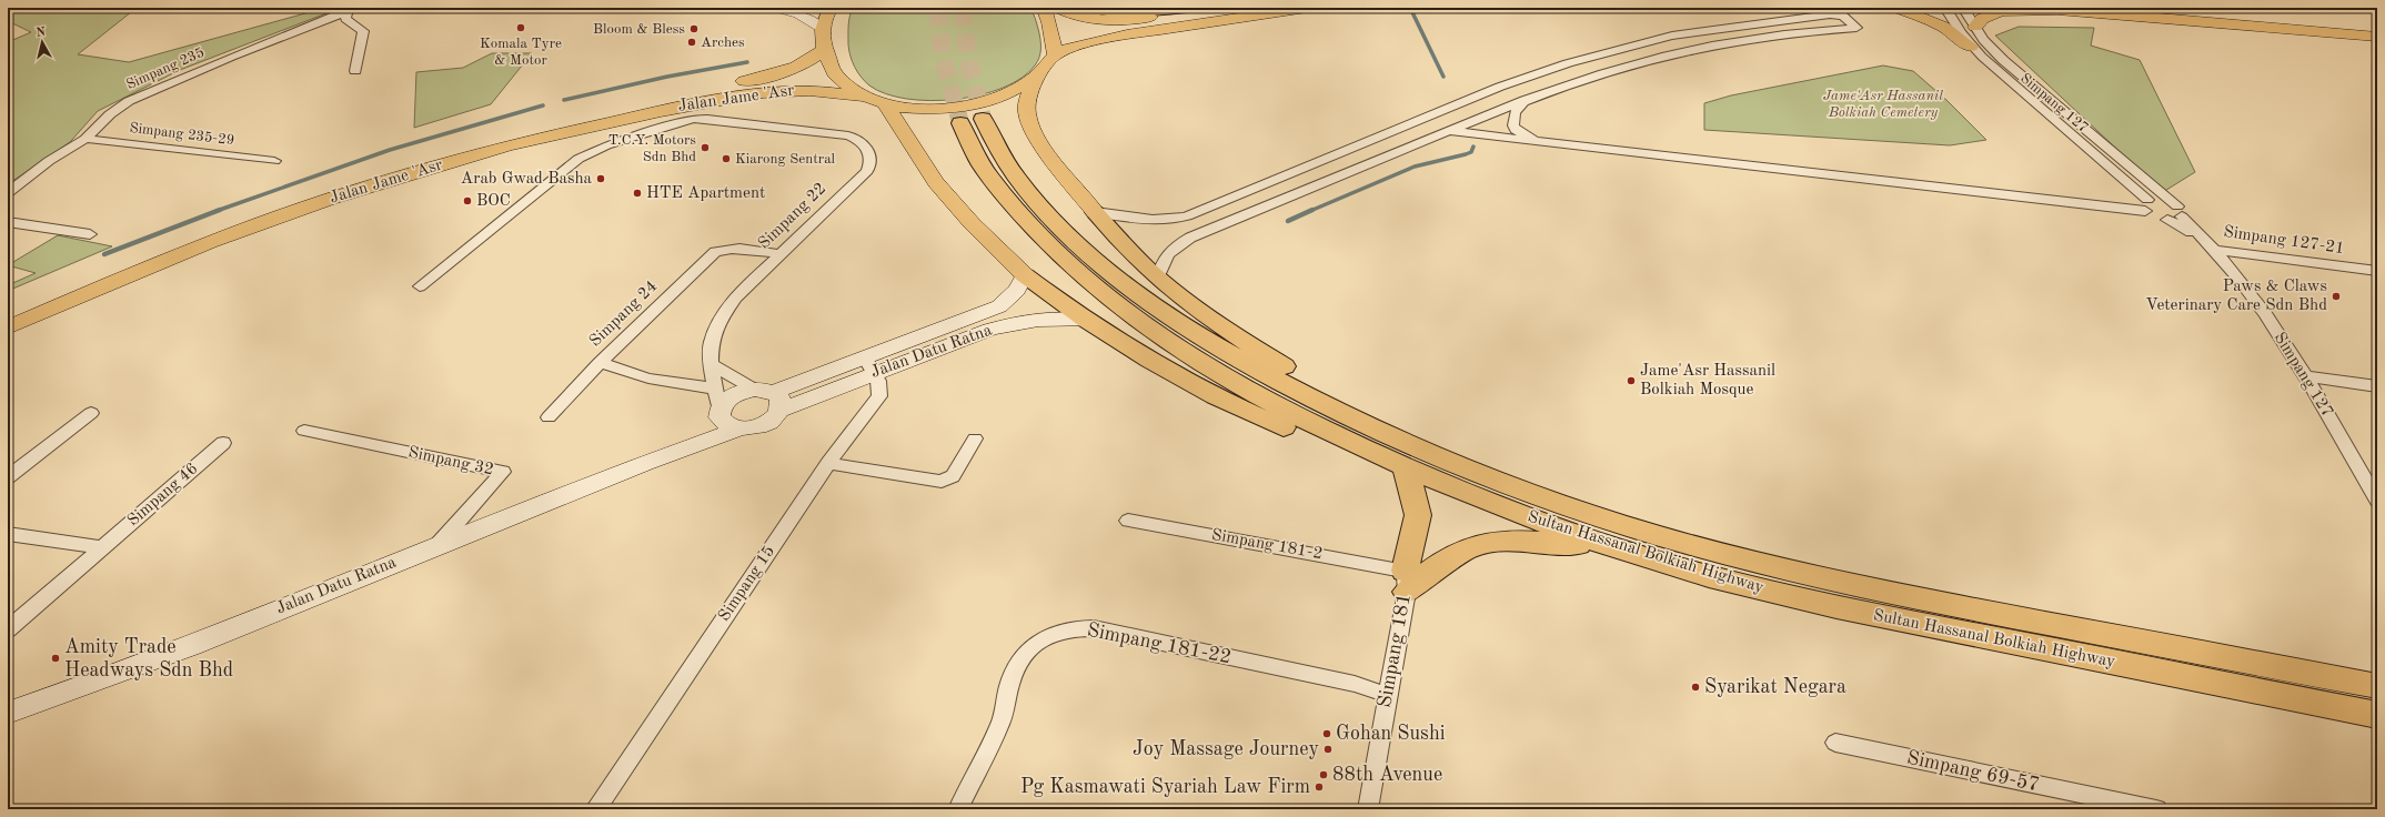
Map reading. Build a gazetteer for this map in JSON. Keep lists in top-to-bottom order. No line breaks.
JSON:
{"streets":{"highway":["Sultan Hassanal Bolkiah Highway"],"main road":["Jalan Jame 'Asr","Jalan Datu Ratna"],"street":["Simpang 235","Simpang 127","Simpang 235-29","Simpang 22","Simpang 127-21","Simpang 24","Simpang 32","Simpang 46","Simpang 181-2","Simpang 15","Simpang 181-22","Simpang 181","Simpang 69-57"]},"crossings":[["Simpang 235","Simpang 235-29"],["Simpang 127","Simpang 127-21"],["Simpang 22","Simpang 24"],["Simpang 22","Jalan Datu Ratna"],["Jalan Datu Ratna","Simpang 32"],["Jalan Datu Ratna","Simpang 15"],["Simpang 181-2","Simpang 181"],["Simpang 181-22","Simpang 181"]],"parks":["Jame'Asr Hassanil Bolkiah Cemetery"],"places":["Komala Tyre & Motor","Bloom & Bless","Arches","T.C.Y. Motors Sdn Bhd","Kiarong Sentral","Arab Gwad Basha","HTE Apartment","BOC","Paws & Claws Veterinary Care Sdn Bhd","Jame'Asr Hassanil Bolkiah Mosque","Amity Trade Headways Sdn Bhd","Syarikat Negara","Gohan Sushi","Joy Massage Journey","88th Avenue","Pg Kasmawati Syariah Law Firm"],"north":"top"}
